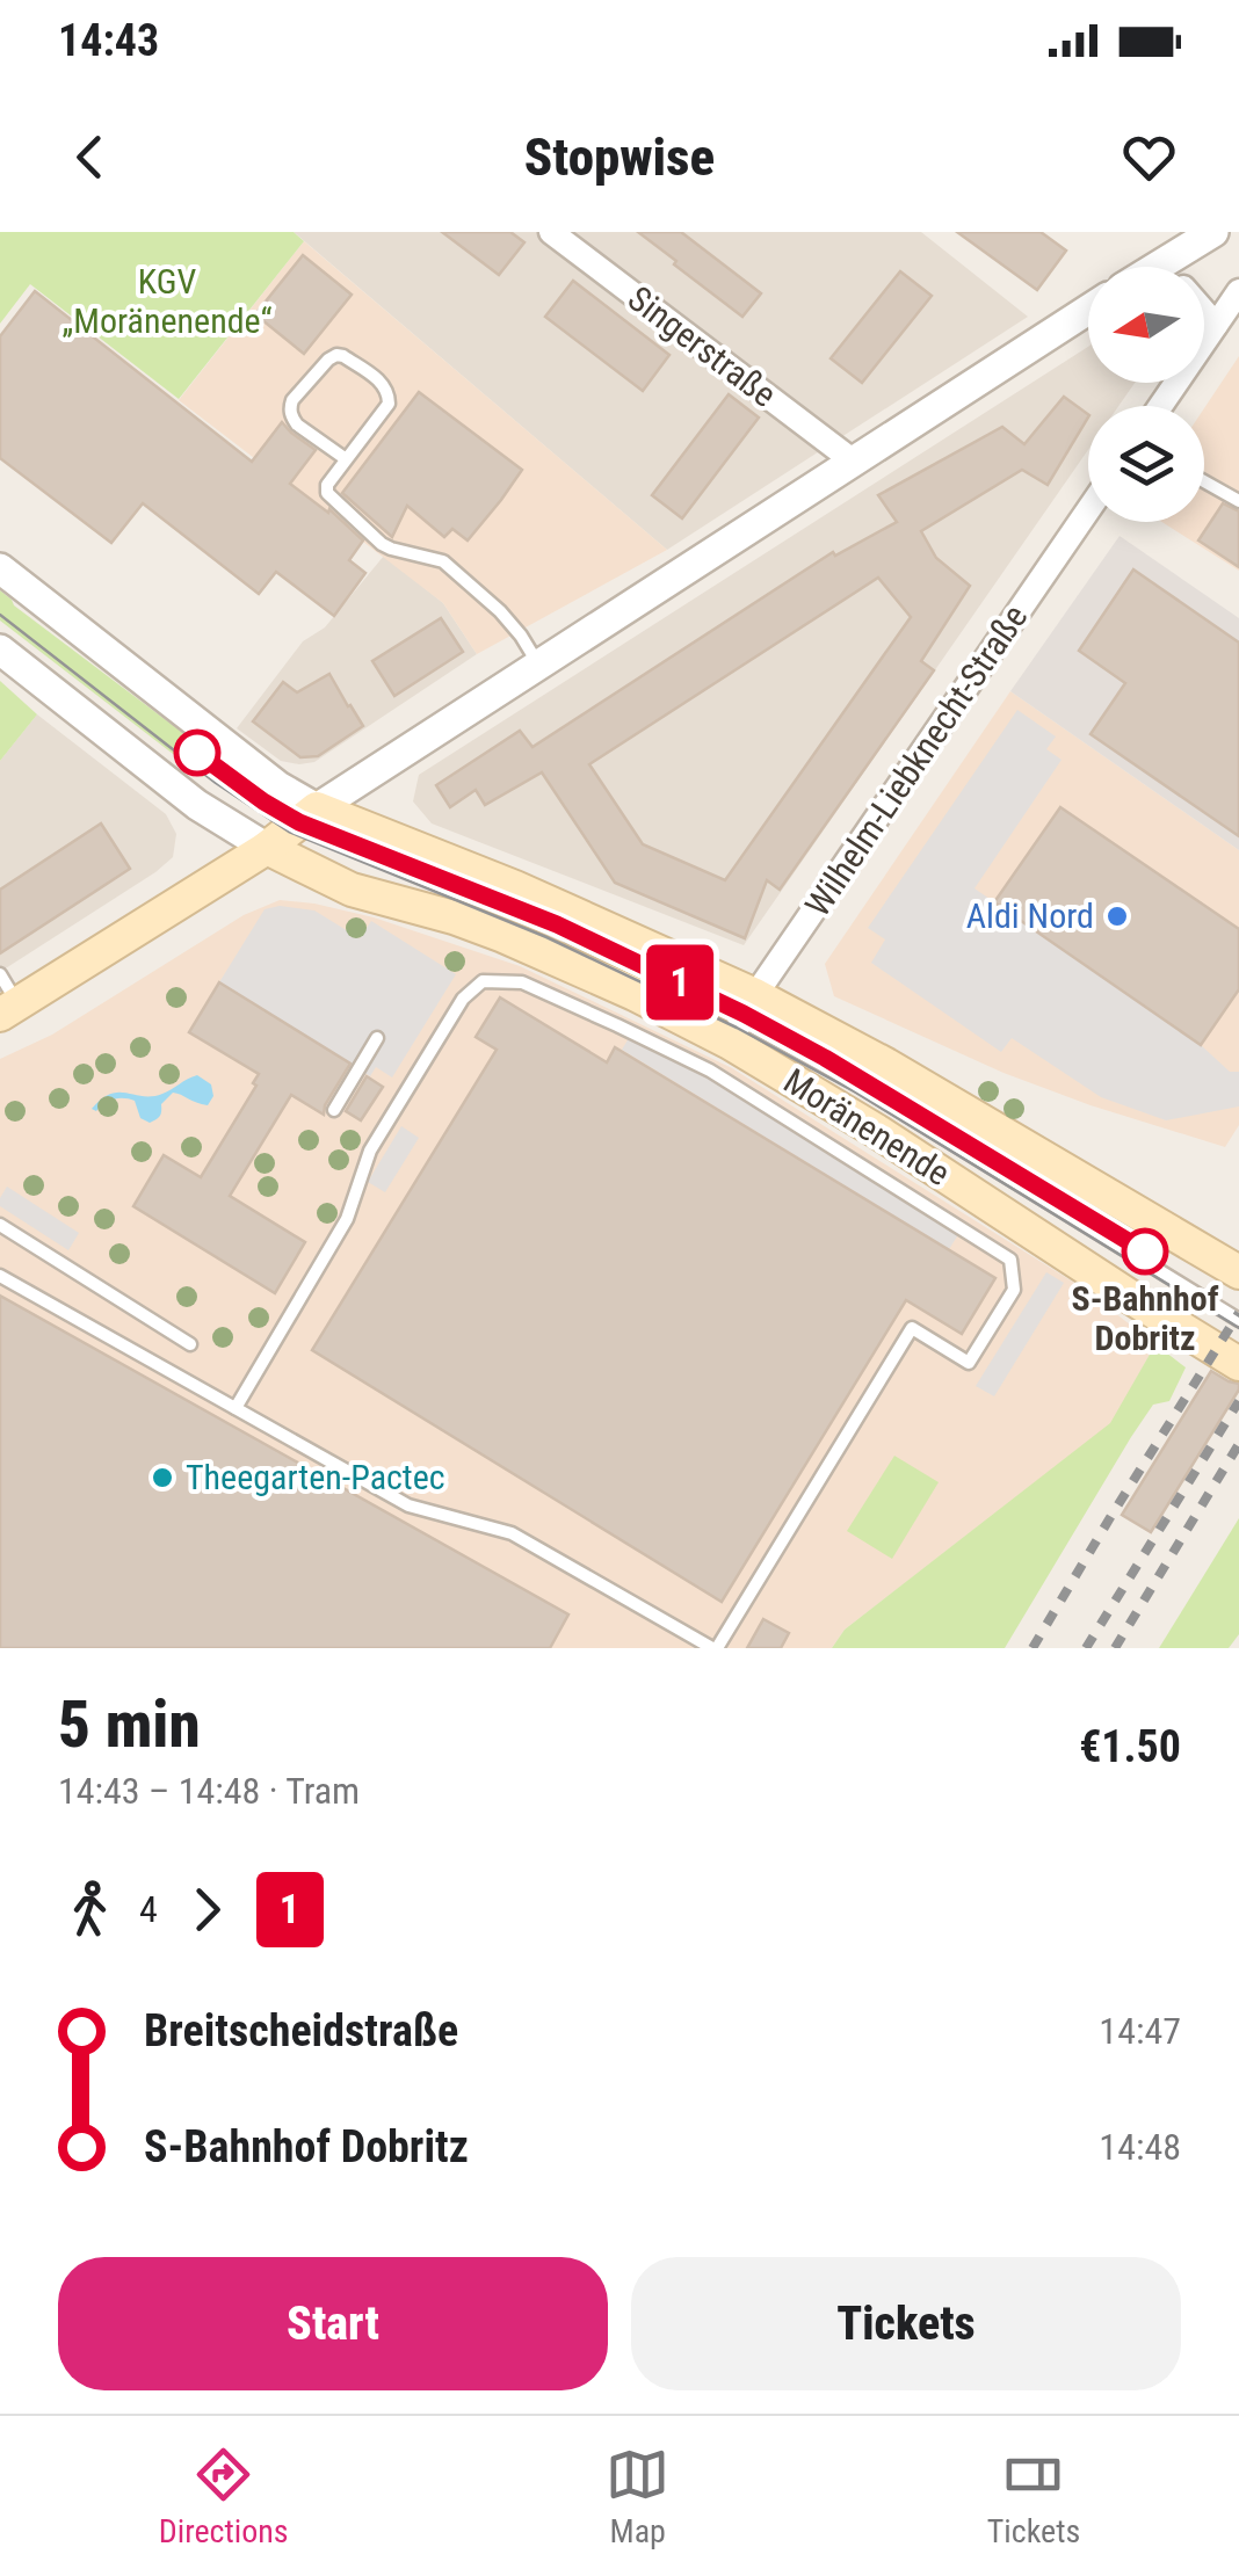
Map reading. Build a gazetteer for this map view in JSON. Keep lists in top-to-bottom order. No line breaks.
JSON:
{"streets":{"main road":["Moränenende"],"street":["Singerstraße","Wilhelm-Liebknecht-Straße"]},"crossings":[["Wilhelm-Liebknecht-Straße","Moränenende"]],"parks":["KGV „Moränenende“"],"places":["Aldi Nord","S-Bahnhof Dobritz","Theegarten-Pactec"],"lines":["tram line 1"],"north":"left","page":{"status":"14:43","header":"Stopwise","on_map":"1","heading":["5 min","14:43 – 14:48 · Tram","€1.50"],"legs":["4","1"],"list":[{"name":"Breitscheidstraße","value":"14:47"},{"name":"S-Bahnhof Dobritz","value":"14:48"}],"buttons":["Start","Tickets"],"tabs":["Directions","Map","Tickets"]}}
